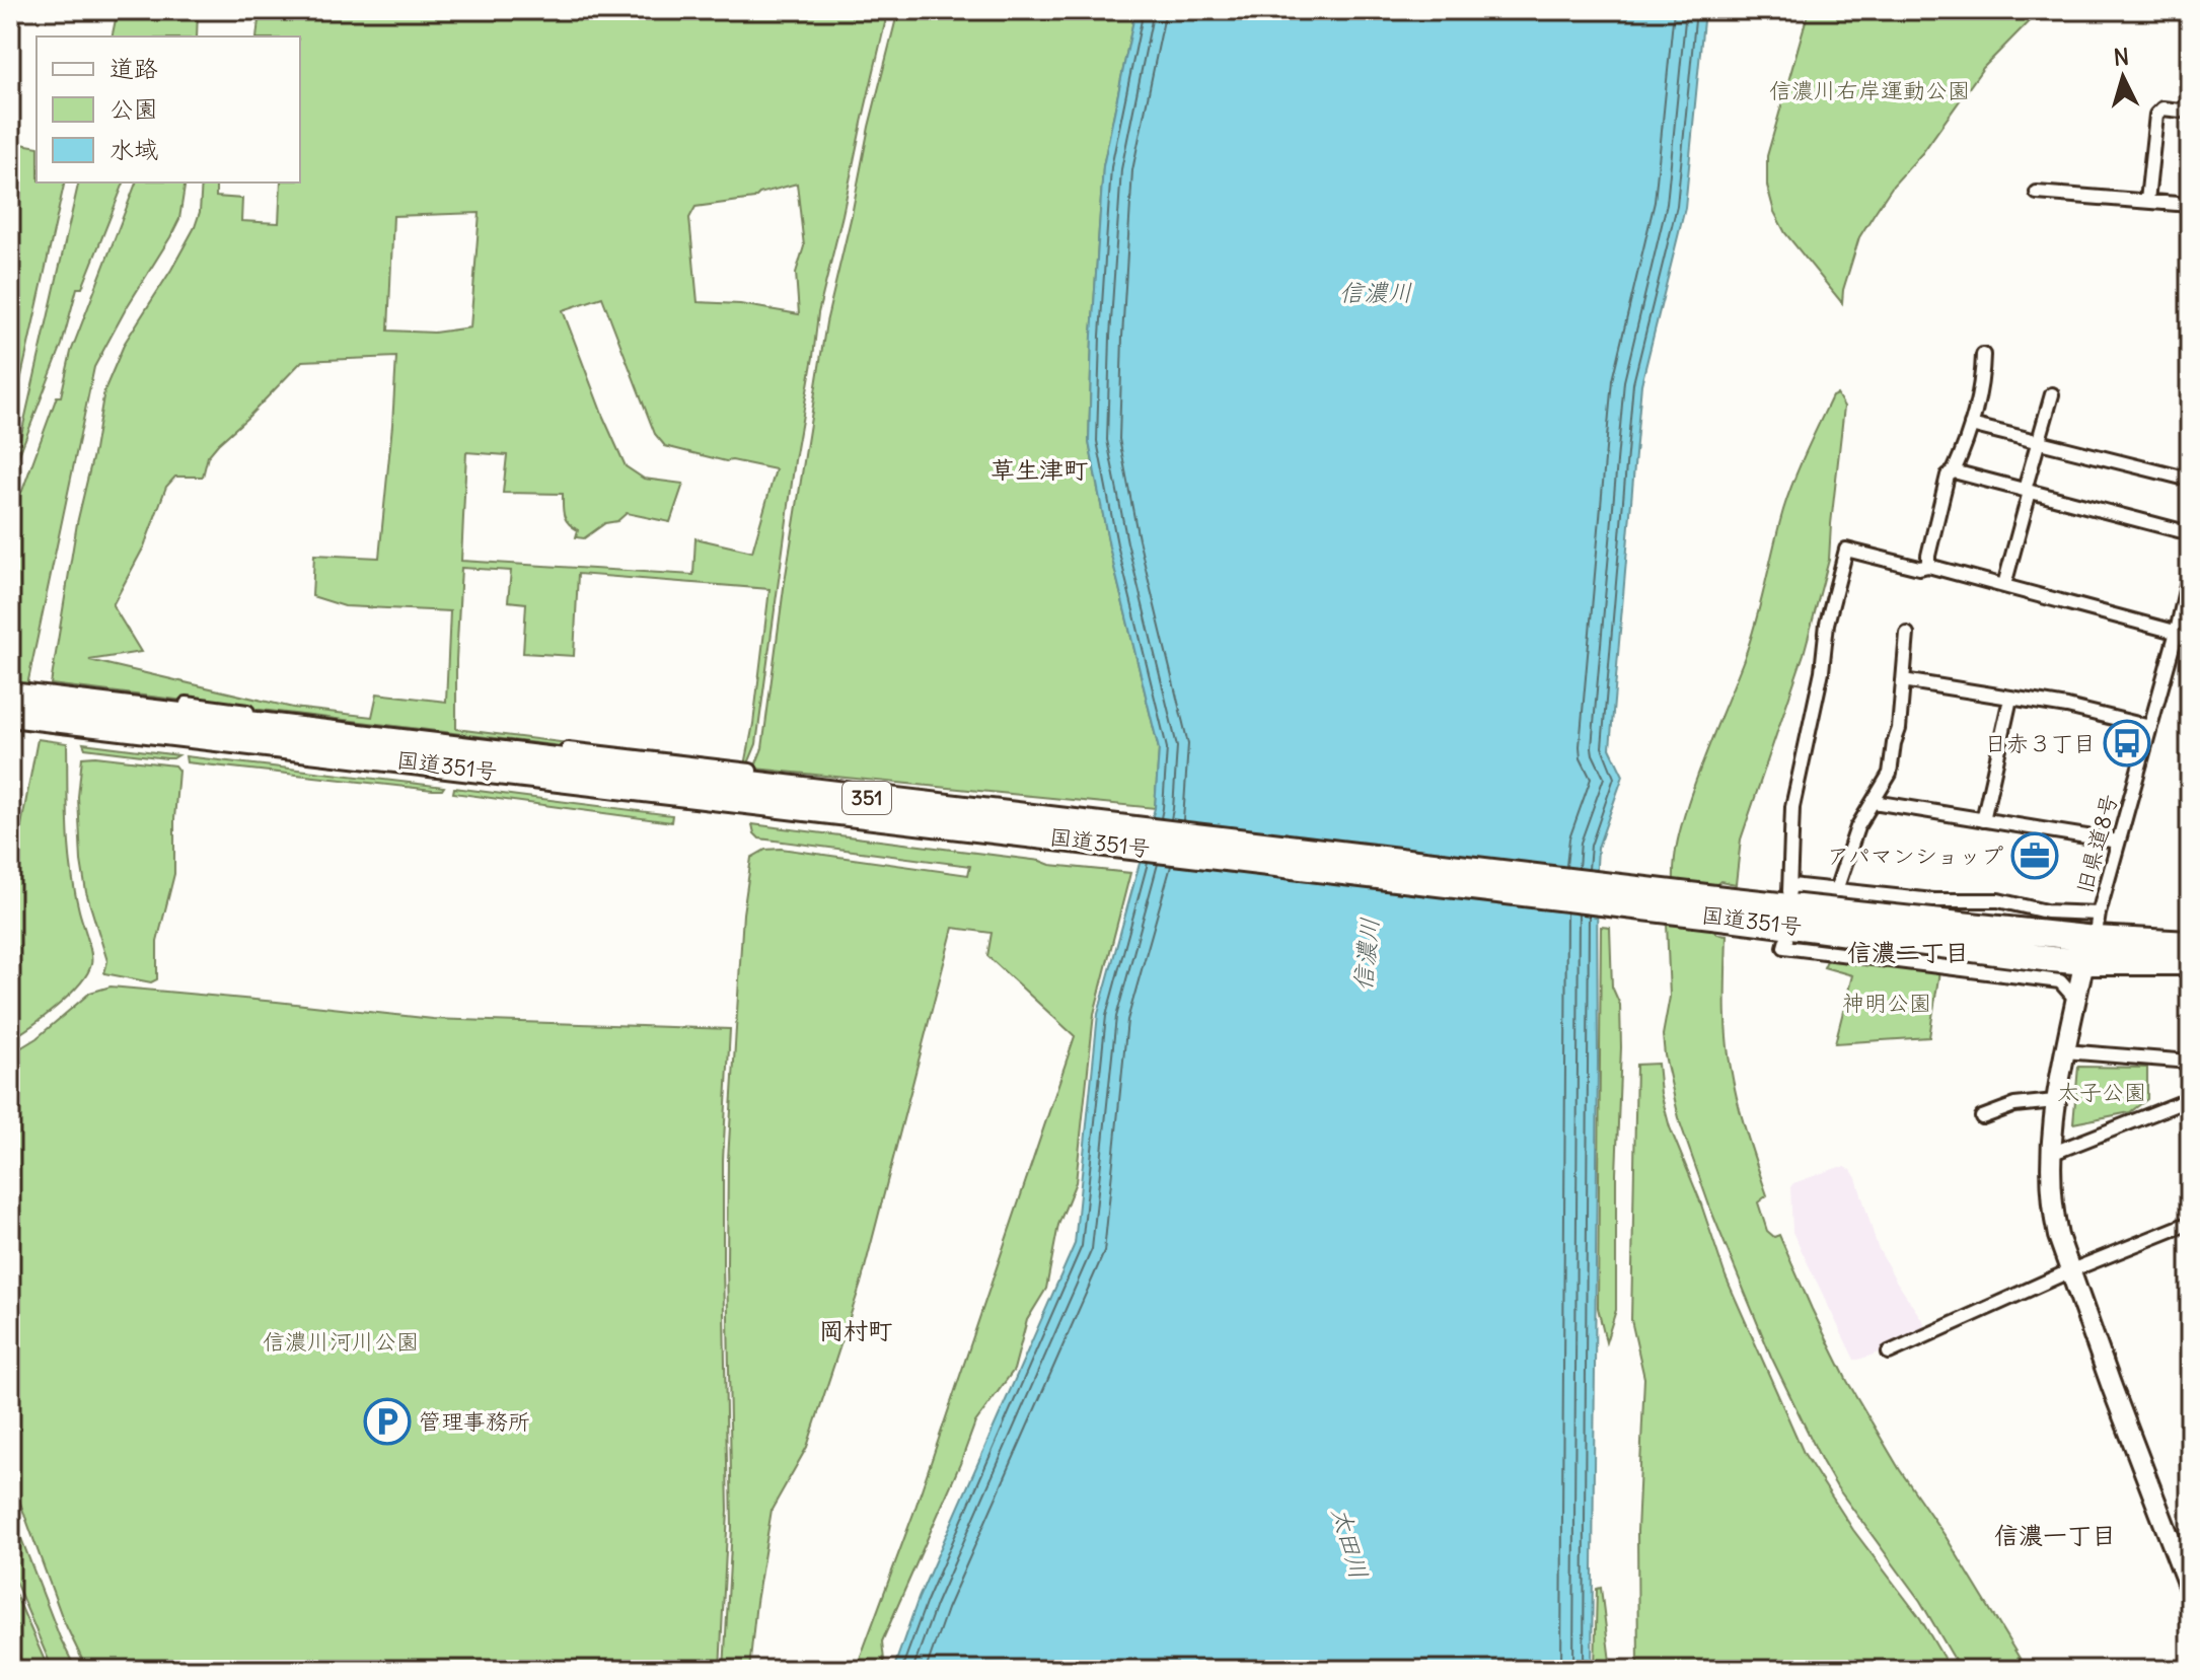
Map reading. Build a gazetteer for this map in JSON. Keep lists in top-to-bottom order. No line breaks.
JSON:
{"streets":{"highway":["国道351号","351"],"street":["旧県道8号"]},"crossings":[["国道351号","旧県道8号"]],"districts":["草生津町","信濃二丁目","岡村町","信濃一丁目"],"water":["信濃川","太田川"],"parks":["信濃川右岸運動公園","神明公園","太子公園","信濃川河川公園"],"places":{"bus stop":["日赤３丁目"],"office":["アパマンショップ"],"parking":["管理事務所"]},"legend":["道路","公園","水域"],"north":"top"}
